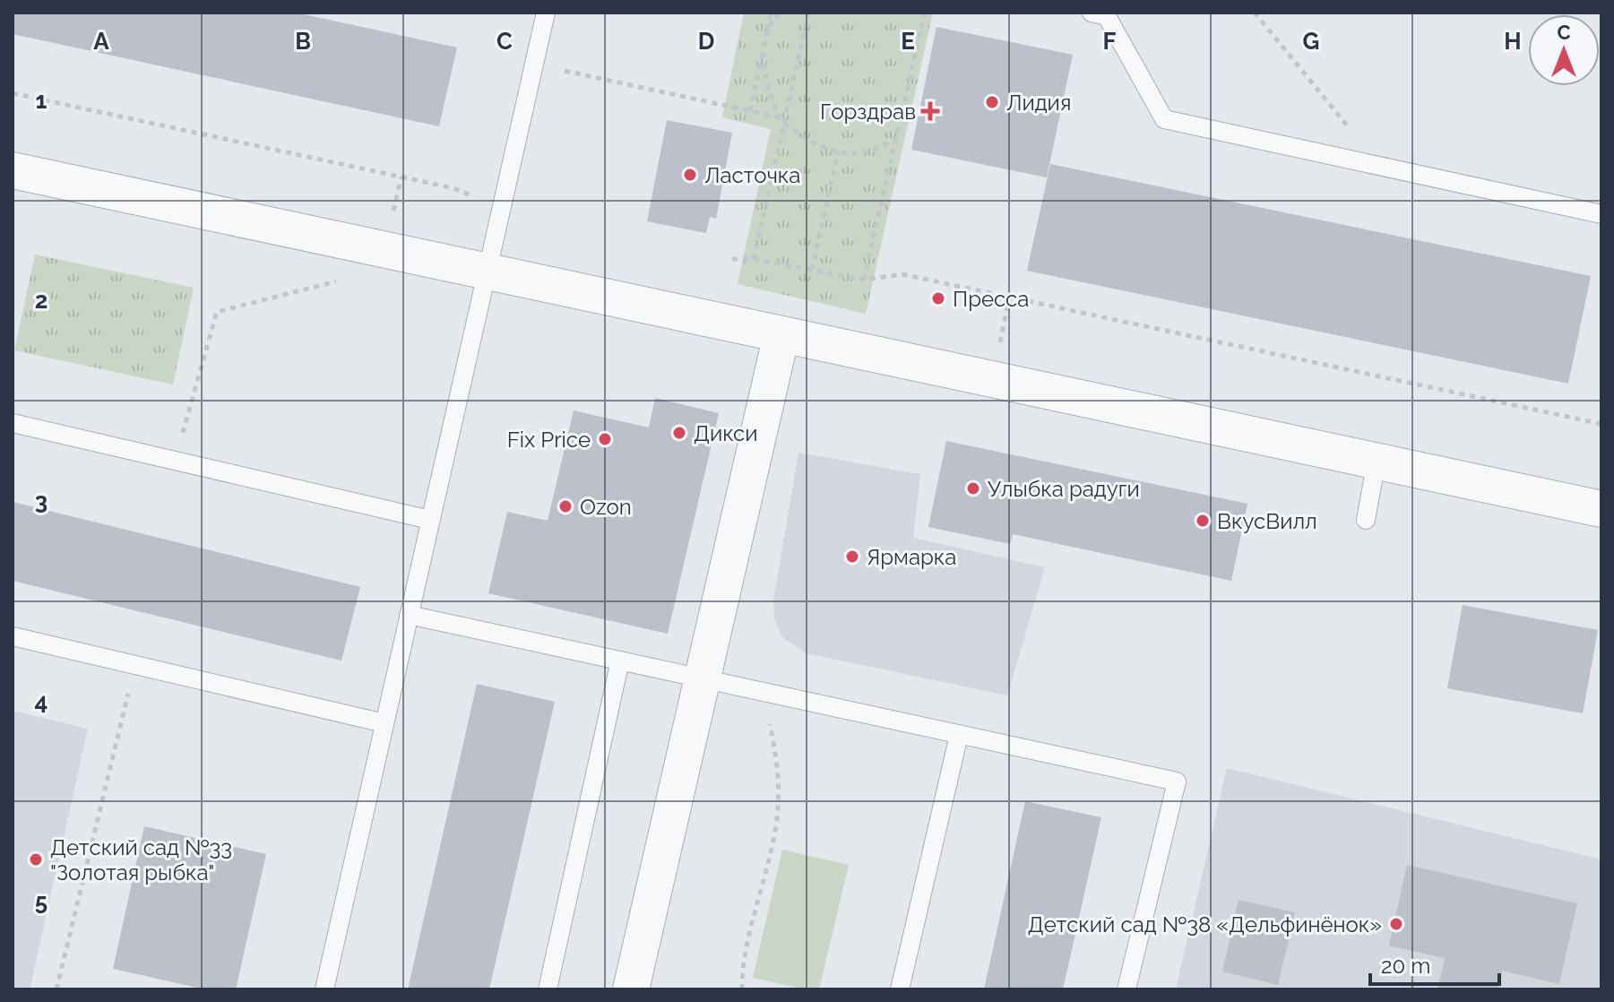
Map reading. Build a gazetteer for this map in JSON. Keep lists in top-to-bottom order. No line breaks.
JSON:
{"places":{"other":["Лидия","Ласточка","Пресса","Дикси","Fix Price","Улыбка радуги","Ozon","ВкусВилл","Ярмарка","Детский сад №33 \"Золотая рыбка\"","Детский сад №38 «Дельфинёнок»"],"health":["Горздрав"]},"scale_bar":"20 m","north":"top","grid":{"columns":["A","B","C","D","E","F","G","H"],"rows":["1","2","3","4","5"]}}
